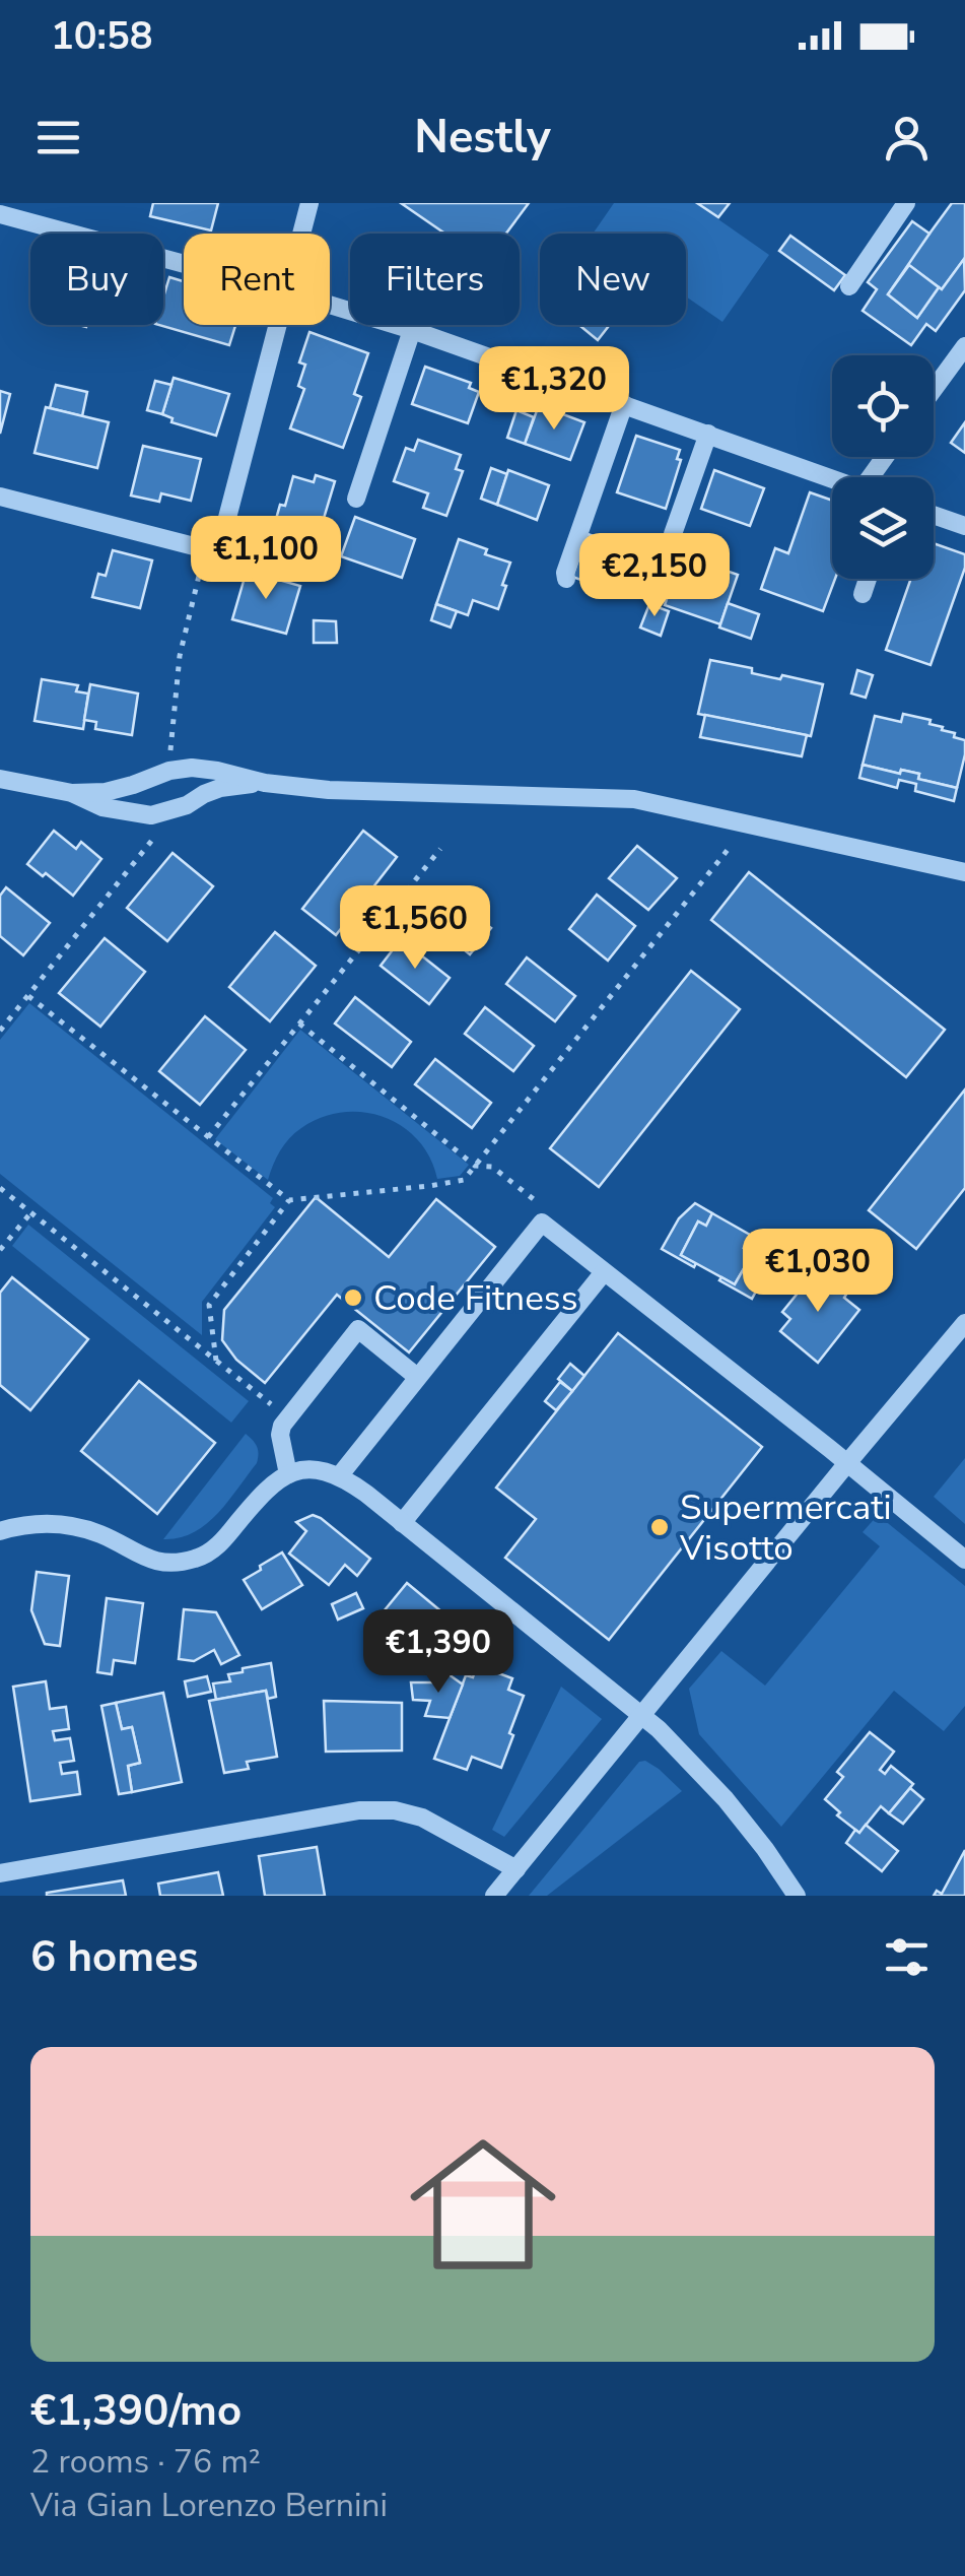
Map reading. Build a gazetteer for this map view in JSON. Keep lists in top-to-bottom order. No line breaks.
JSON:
{"places":["Code Fitness","Supermercati Visotto"],"page":{"status":"10:58","header":"Nestly","chip":["Buy","Rent","Filters","New"],"price":["€1,320","€1,100","€2,150","€1,560","€1,030","€1,390"],"heading":"6 homes","list":[{"name":"€1,390/mo","note":"2 rooms · 76 m² · Via Gian Lorenzo Bernini"}]}}
